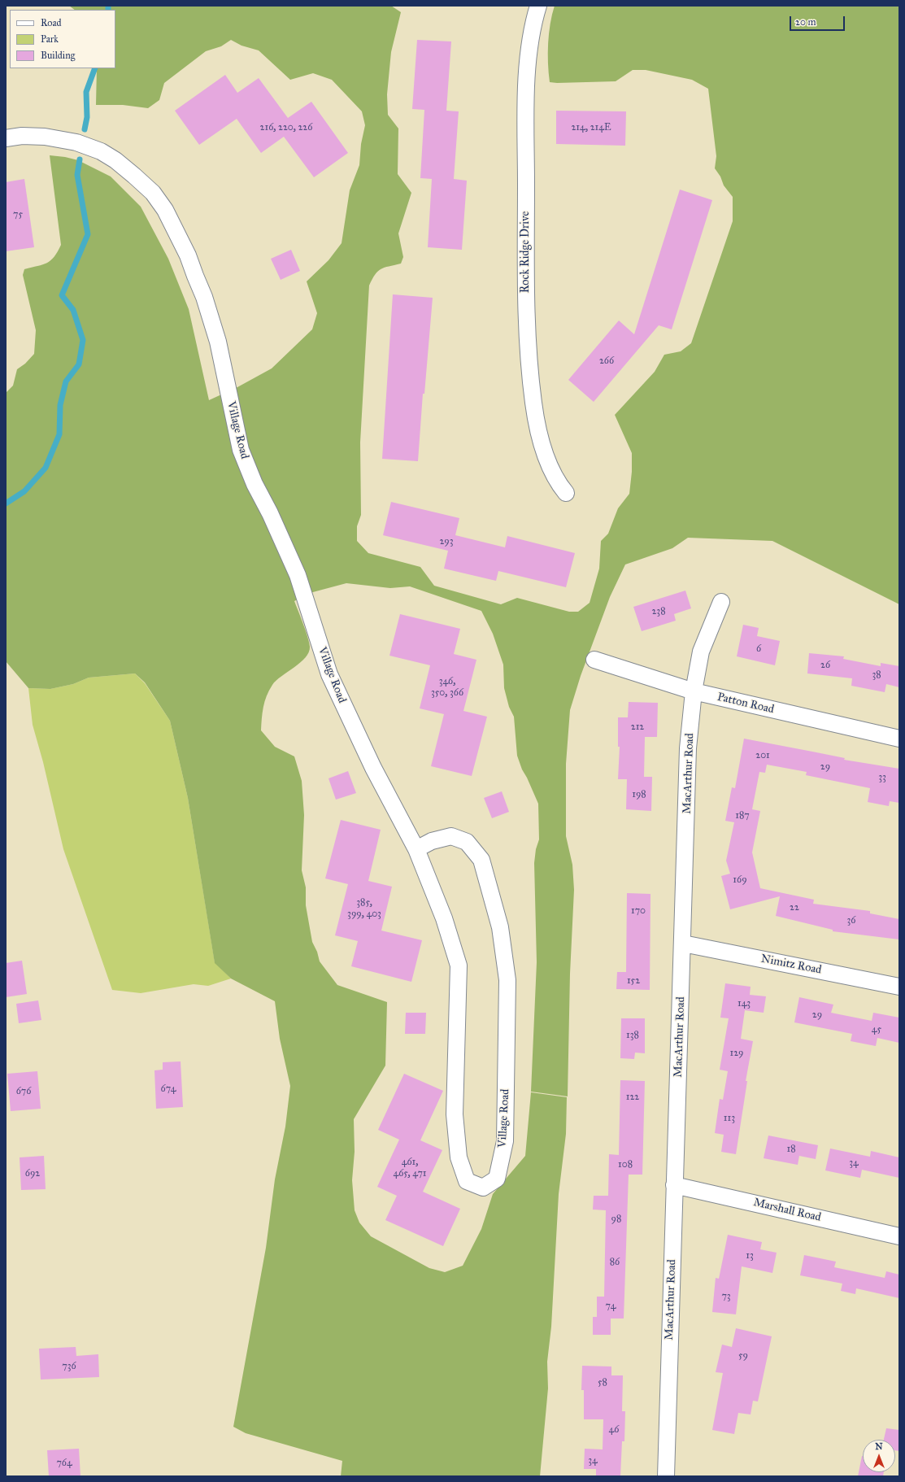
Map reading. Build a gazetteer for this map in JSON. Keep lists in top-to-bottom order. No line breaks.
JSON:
{"streets":{"street":["Rock Ridge Drive","Village Road","Patton Road","MacArthur Road","Nimitz Road","Marshall Road"]},"crossings":[["Patton Road","MacArthur Road"],["MacArthur Road","Nimitz Road"],["MacArthur Road","Marshall Road"]],"house_numbers":["216, 220, 226","214, 214E","75","266","293","238","6","26","38","346, 350, 366","212","201","29","33","198","187","169","385, 399, 403","22","170","36","152","143","29","45","138","129","674","676","122","113","18","461, 465, 471","34","108","692","98","13","86","73","74","59","736","58","46","34","764"],"legend":["Road","Park","Building"],"scale_bar":"20 m","north":"top"}
